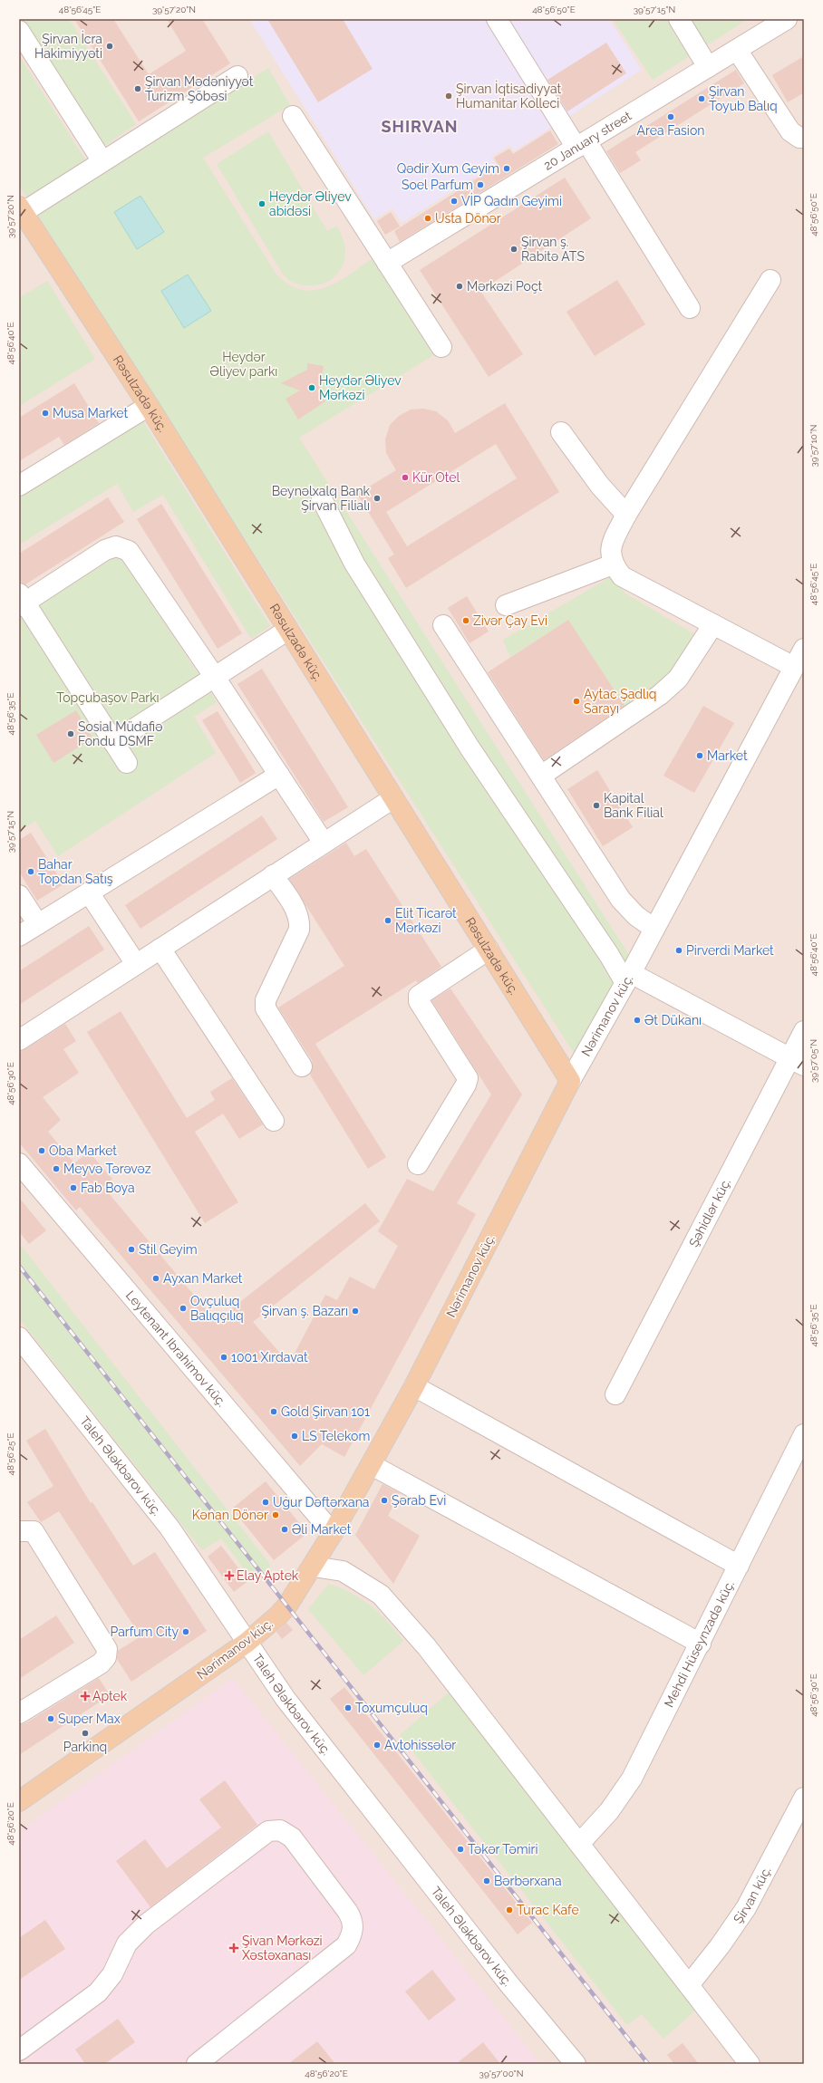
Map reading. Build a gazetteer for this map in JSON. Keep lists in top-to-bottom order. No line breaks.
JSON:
{"streets":{"main road":["Rəsulzadə küç.","Nərimanov küç."],"street":["20 January street","Şəhidlər küç.","Leytenant Ibrahimov küç.","Taleh Ələkbərov küç.","Mehdi Hüseynzadə küç.","Şirvan küç."]},"crossings":[["Rəsulzadə küç.","Nərimanov küç."],["Nərimanov küç.","Leytenant Ibrahimov küç."],["Nərimanov küç.","Taleh Ələkbərov küç."]],"districts":["SHIRVAN"],"parks":["Heydər Əliyev parkı","Topçubaşov Parkı"],"places":{"other":["Şirvan İcra Hakimiyyəti","Şirvan Mədəniyyət Turizm Şöbəsi","Şirvan İqtisadiyyat Humanitar Kolleci","Şirvan Toyub Balıq","Area Fasion","Qədir Xum Geyim","Soel Parfum","VİP Qadın Geyimi","Heydər Əliyev abidəsi","Usta Dönər","Şirvan ş. Rabitə ATS","Mərkəzi Poçt","Heydər Əliyev Mərkəzi","Musa Market","Kür Otel","Beynəlxalq Bank Şirvan Filialı","Zivər Çay Evi","Aytac Şadlıq Sarayı","Sosial Müdafiə Fondu DSMF","Market","Kapital Bank Filial","Bahar Topdan Satış","Elit Ticarət Mərkəzi","Pirverdi Market","Ət Dükanı","Oba Market","Meyvə Tərəvəz","Fab Boya","Stil Geyim","Ayxan Market","Ovçuluq Balıqçılıq","Şirvan ş. Bazarı","1001 Xırdavat","Gold Şirvan 101","LS Telekom","Şərab Evi","Uğur Dəftərxana","Kənan Dönər","Əli Market","Parfum City","Toxumçuluq","Super Max","Parkinq","Avtohissələr","Təkər Təmiri","Bərbərxana","Turac Kafe"],"health":["Elay Aptek","Aptek","Şivan Mərkəzi Xəstəxanası"]},"coordinates":["48°56'45\"E","39°57'20\"N","48°56'50\"E","39°57'15\"N","48°56'40\"E","39°57'10\"N","48°56'35\"E","39°57'05\"N","48°56'30\"E","48°56'25\"E","48°56'20\"E","39°57'00\"N"]}
